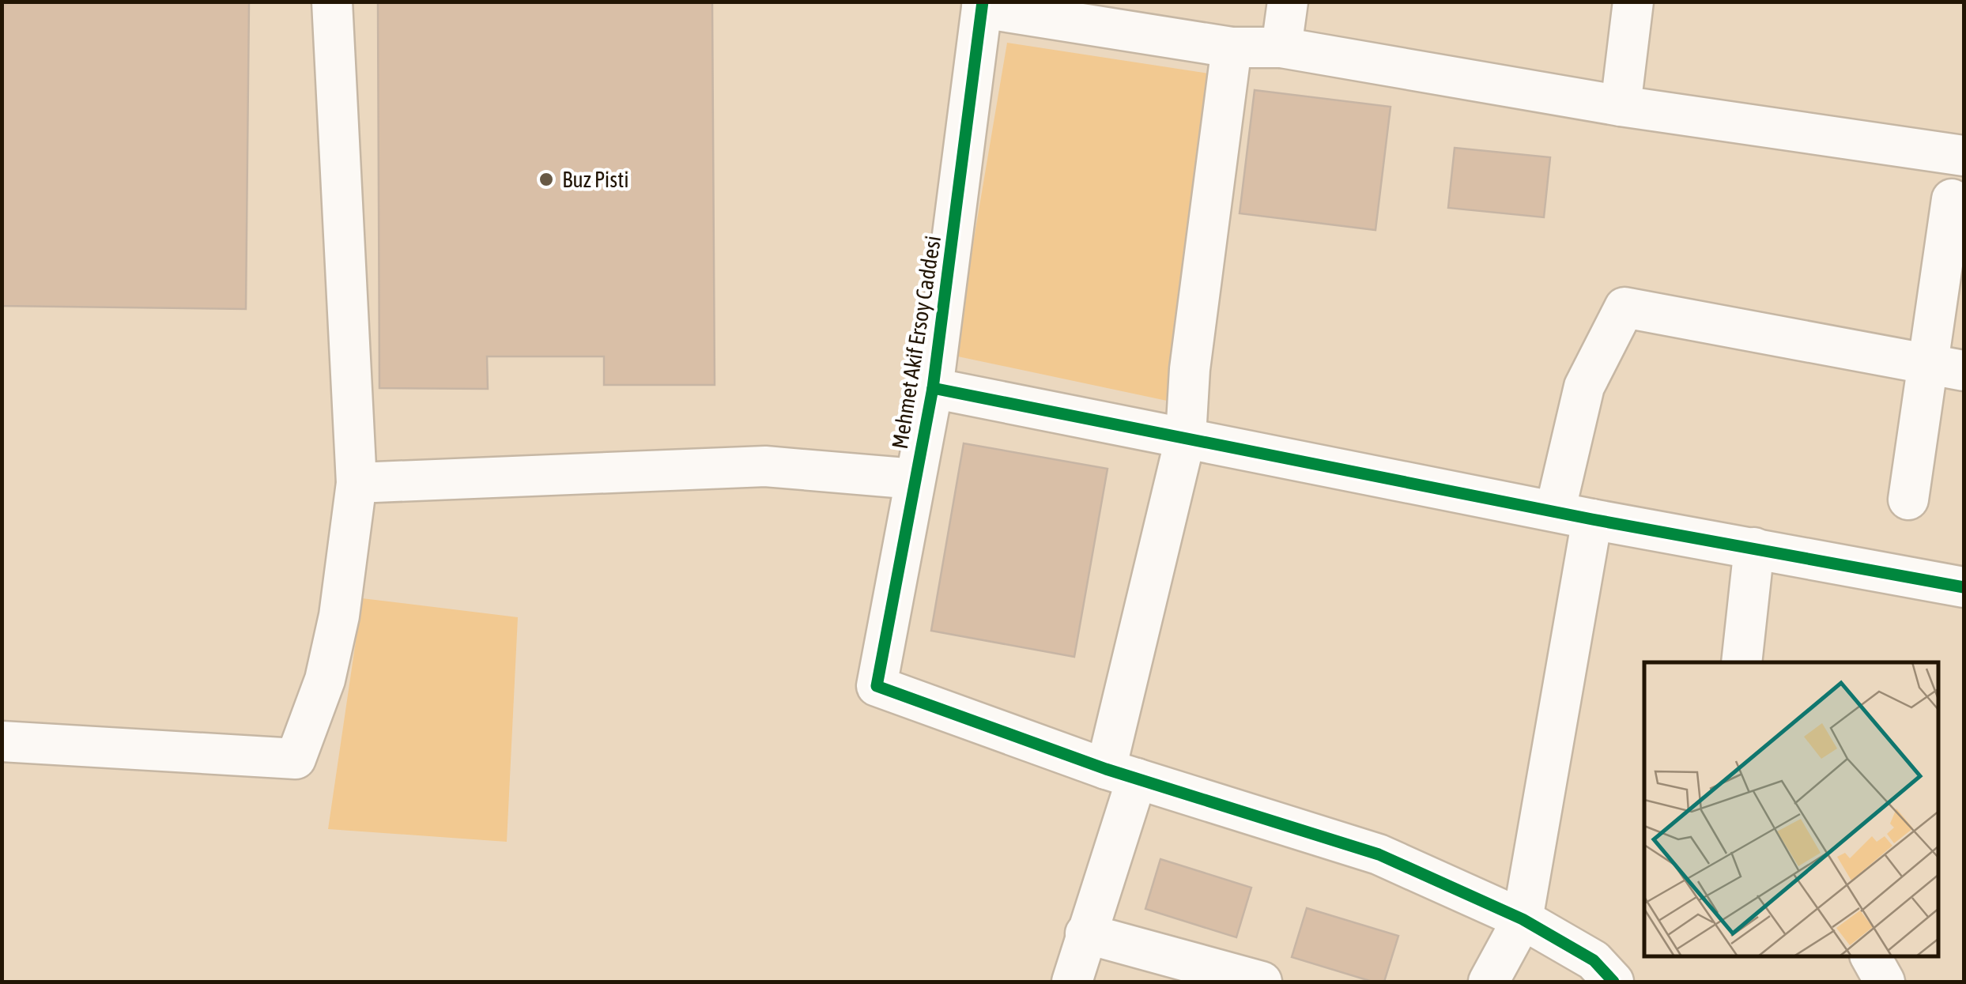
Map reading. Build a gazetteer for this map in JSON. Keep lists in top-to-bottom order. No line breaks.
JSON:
{"streets":{"street":["Mehmet Akif Ersoy Caddesi"]},"places":["Buz Pisti"]}
